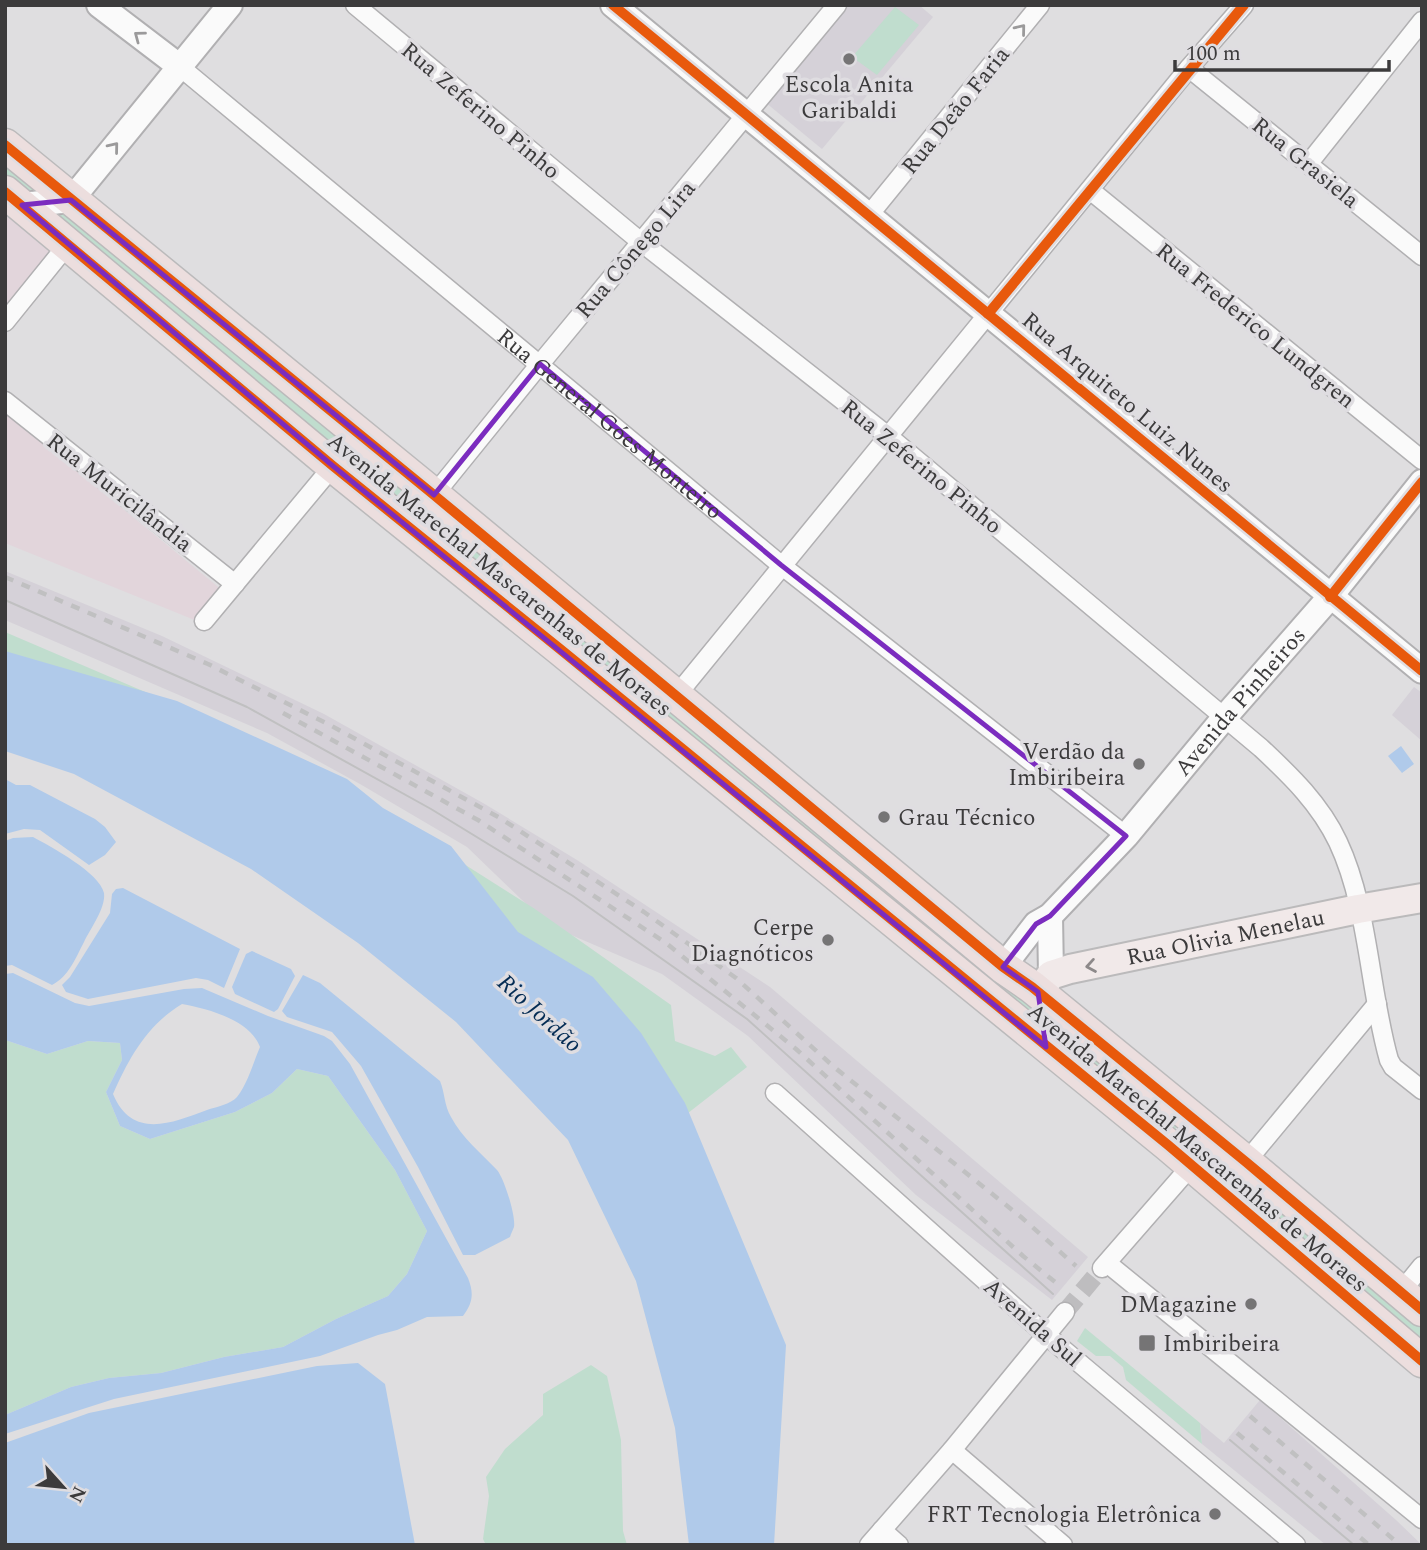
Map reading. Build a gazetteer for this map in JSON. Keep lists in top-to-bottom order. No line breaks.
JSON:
{"streets":{"highway":["Avenida Marechal Mascarenhas de Moraes"],"main road":["Rua Arquiteto Luiz Nunes","Rua General Góes Monteiro","Avenida Pinheiros","Rua Olivia Menelau"],"street":["Rua Zeferino Pinho","Rua Deão Faria","Rua Grasiela","Rua Cônego Lira","Rua Frederico Lundgren","Rua Muricilândia","Avenida Sul"]},"crossings":[["Rua Zeferino Pinho","Rua Cônego Lira"],["Rua Zeferino Pinho","Avenida Pinheiros"],["Rua Zeferino Pinho","Rua Olivia Menelau"],["Rua Deão Faria","Rua Arquiteto Luiz Nunes"],["Rua Cônego Lira","Rua Arquiteto Luiz Nunes"],["Rua Cônego Lira","Rua General Góes Monteiro"],["Rua Cônego Lira","Avenida Marechal Mascarenhas de Moraes"],["Rua Arquiteto Luiz Nunes","Avenida Pinheiros"],["Rua General Góes Monteiro","Avenida Pinheiros"],["Avenida Marechal Mascarenhas de Moraes","Avenida Pinheiros"],["Avenida Marechal Mascarenhas de Moraes","Rua Olivia Menelau"]],"one_way":["Rua Olivia Menelau"],"water":["Rio Jordão"],"places":{"other":["Escola Anita Garibaldi","Verdão da Imbiribeira","Grau Técnico","Cerpe Diagnóticos","DMagazine","FRT Tecnologia Eletrônica"],"transit":["Imbiribeira"]},"scale_bar":"100 m","north":"bottom right"}
